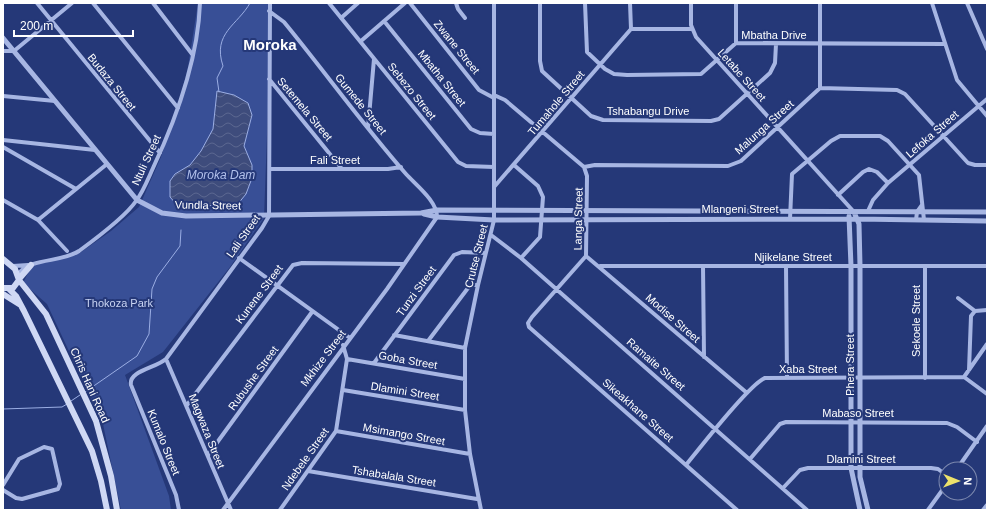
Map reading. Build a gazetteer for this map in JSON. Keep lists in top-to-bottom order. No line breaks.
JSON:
{"streets":{"main road":["Chris Hani Road"],"street":["Mbatha Drive","Zwane Street","Letabe Street","Mbatha Street","Budaza Street","Sebezo Street","Tumahole Street","Gumede Street","Setemela Street","Tshabangu Drive","Malunga Street","Lefoka Street","Ntuli Street","Fali Street","Vundla Street","Mlangeni Street","Langa Street","Lali Street","Crutse Street","Njikelane Street","Tunzi Street","Kunene Street","Modise Street","Sekoele Street","Mkhize Street","Goba Street","Ramaite Street","Phera Street","Xaba Street","Rubushe Street","Dlamini Street","Sikeakhane Street","Mabaso Street","Magwaza Street","Msimango Street","Kumalo Street","Ndebele Street","Tshabalala Street"]},"crossings":[["Mbatha Drive","Letabe Street"],["Mbatha Drive","Tumahole Street"],["Mbatha Drive","Tshabangu Drive"],["Zwane Street","Crutse Street"],["Letabe Street","Tshabangu Drive"],["Letabe Street","Malunga Street"],["Letabe Street","Mlangeni Street"],["Letabe Street","Phera Street"],["Mbatha Street","Crutse Street"],["Budaza Street","Ntuli Street"],["Sebezo Street","Crutse Street"],["Tumahole Street","Tshabangu Drive"],["Tumahole Street","Crutse Street"],["Gumede Street","Fali Street"],["Gumede Street","Vundla Street"],["Gumede Street","Lali Street"],["Setemela Street","Fali Street"],["Setemela Street","Lali Street"],["Malunga Street","Langa Street"],["Lefoka Street","Mlangeni Street"],["Ntuli Street","Vundla Street"],["Ntuli Street","Chris Hani Road"],["Fali Street","Lali Street"],["Vundla Street","Mlangeni Street"],["Vundla Street","Lali Street"],["Vundla Street","Crutse Street"],["Vundla Street","Mkhize Street"],["Mlangeni Street","Langa Street"],["Mlangeni Street","Crutse Street"],["Mlangeni Street","Phera Street"],["Langa Street","Modise Street"],["Langa Street","Ramaite Street"],["Langa Street","Sikeakhane Street"],["Lali Street","Magwaza Street"],["Lali Street","Kumalo Street"],["Crutse Street","Tunzi Street"],["Crutse Street","Goba Street"],["Crutse Street","Ramaite Street"],["Crutse Street","Dlamini Street"],["Crutse Street","Msimango Street"],["Crutse Street","Tshabalala Street"],["Njikelane Street","Modise Street"],["Njikelane Street","Sekoele Street"],["Njikelane Street","Phera Street"],["Tunzi Street","Goba Street"],["Kunene Street","Mkhize Street"],["Kunene Street","Magwaza Street"],["Modise Street","Xaba Street"],["Sekoele Street","Xaba Street"],["Mkhize Street","Magwaza Street"],["Mkhize Street","Ndebele Street"],["Goba Street","Ndebele Street"],["Ramaite Street","Xaba Street"],["Ramaite Street","Dlamini Street"],["Ramaite Street","Mabaso Street"],["Phera Street","Xaba Street"],["Phera Street","Dlamini Street"],["Phera Street","Mabaso Street"],["Xaba Street","Sikeakhane Street"],["Rubushe Street","Magwaza Street"],["Dlamini Street","Ndebele Street"],["Msimango Street","Ndebele Street"],["Ndebele Street","Tshabalala Street"]],"districts":["Moroka"],"water":["Moroka Dam"],"parks":["Thokoza Park"],"scale_bar":"200 m","north":"right"}
